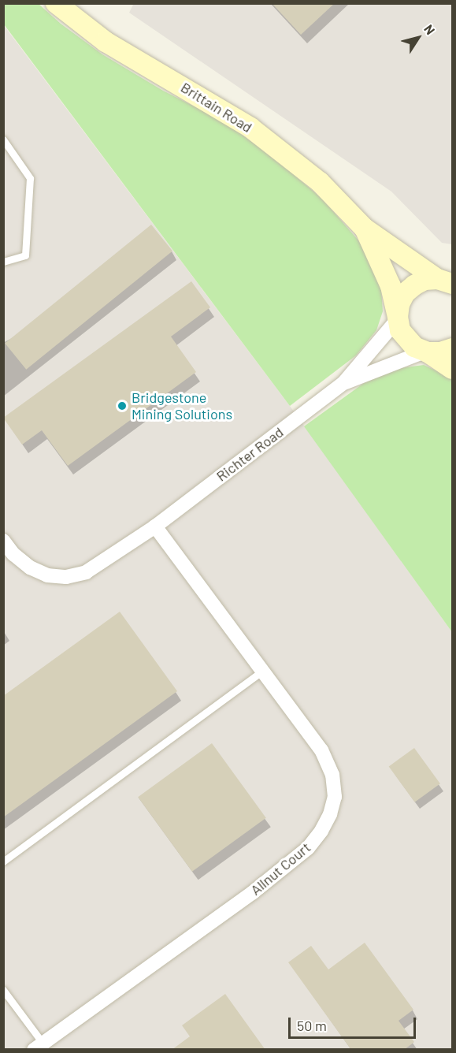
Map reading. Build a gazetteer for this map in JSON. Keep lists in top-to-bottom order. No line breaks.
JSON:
{"streets":{"main road":["Brittain Road"],"street":["Richter Road","Allnut Court"]},"crossings":[["Brittain Road","Richter Road"],["Richter Road","Allnut Court"]],"places":["Bridgestone Mining Solutions"],"scale_bar":"50 m","north":"top right"}
